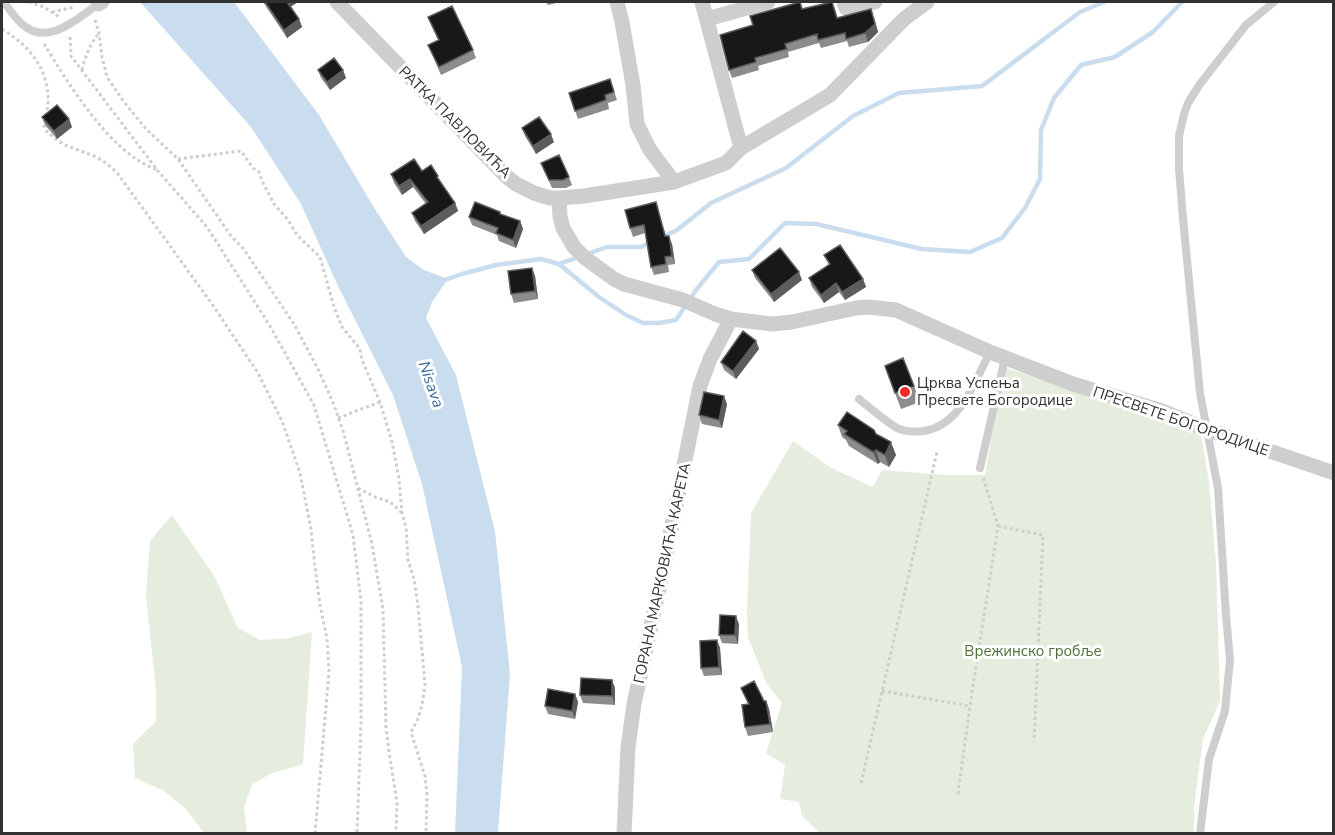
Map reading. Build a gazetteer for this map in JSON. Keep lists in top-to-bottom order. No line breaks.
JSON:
{"streets":{"street":["РАТКА ПАВЛОВИЋА","ПРЕСВЕТЕ БОГОРОДИЦЕ","ГОРАНА МАРКОВИЋА КАРЕТА"]},"crossings":[["РАТКА ПАВЛОВИЋА","ПРЕСВЕТЕ БОГОРОДИЦЕ"],["ПРЕСВЕТЕ БОГОРОДИЦЕ","ГОРАНА МАРКОВИЋА КАРЕТА"]],"water":["Nisava"],"parks":["Врежинско гробље"],"places":["Црква Успења Пресвете Богородице"]}
